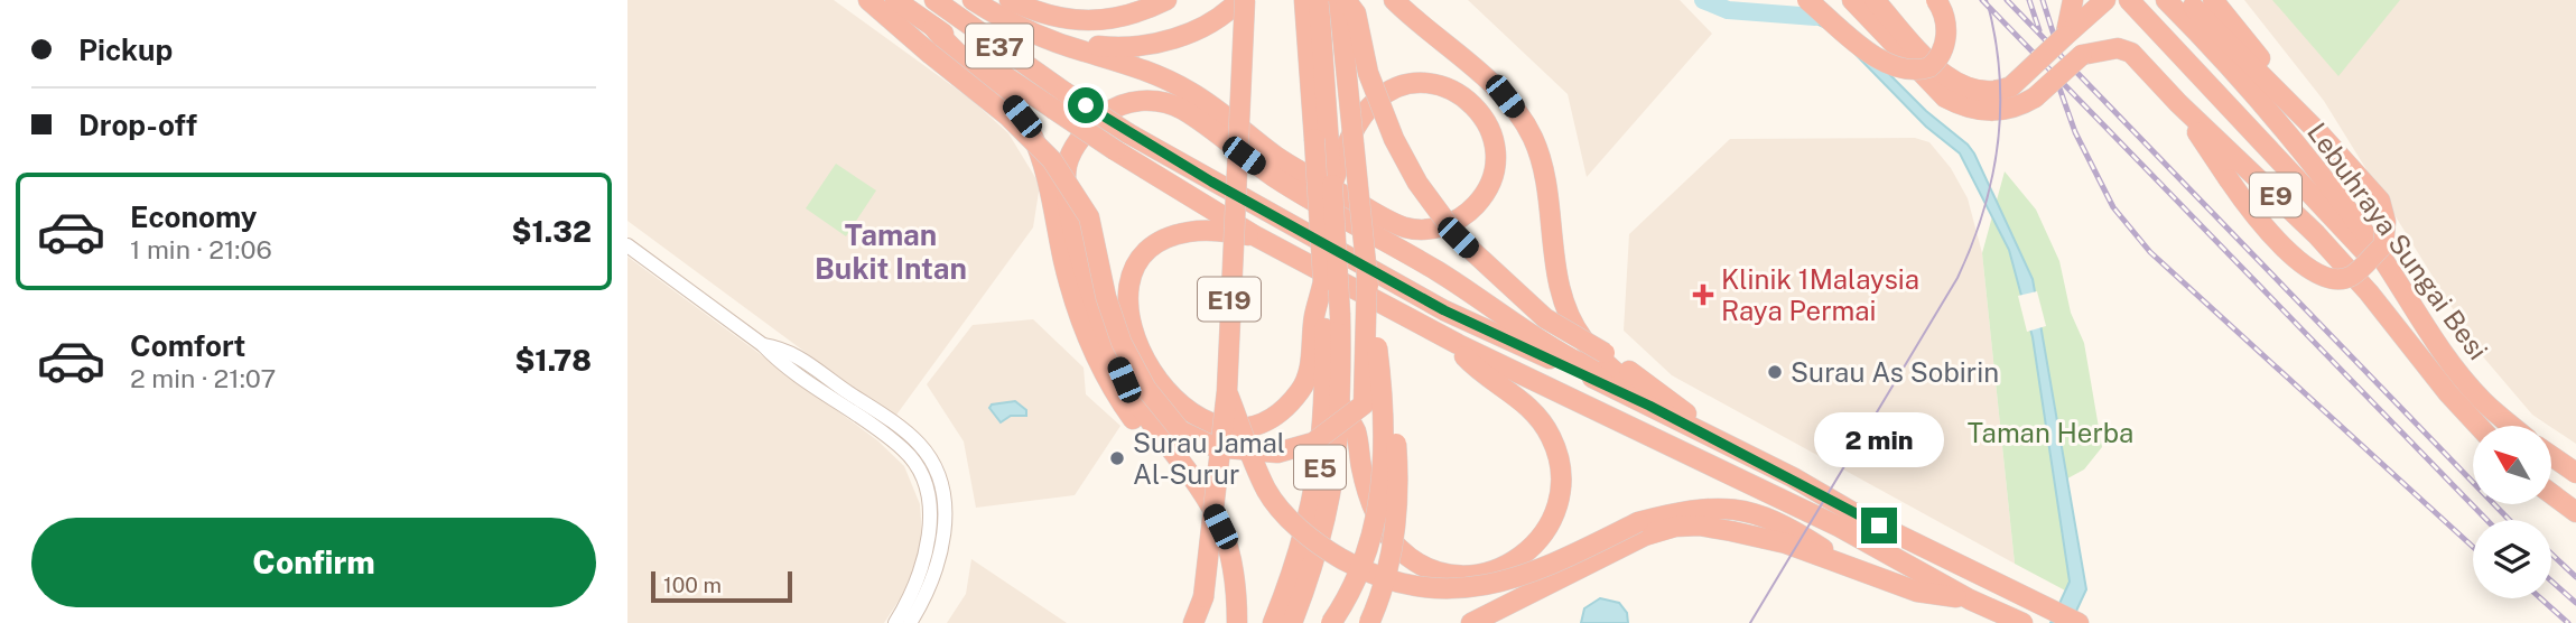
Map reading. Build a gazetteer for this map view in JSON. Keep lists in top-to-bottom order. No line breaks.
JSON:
{"streets":{"highway":["E37","E9","Lebuhraya Sungai Besi","E19","E5"]},"districts":["Taman Bukit Intan"],"parks":["Taman Herba"],"places":{"health":["Klinik 1Malaysia Raya Permai"],"other":["Surau As Sobirin","Surau Jamal Al-Surur"]},"scale_bar":"100 m","north":"top left","page":{"banner":["Pickup","Drop-off"],"list":[{"name":"Economy","note":"1 min · 21:06","value":"$1.32"},{"name":"Comfort","note":"2 min · 21:07","value":"$1.78"}],"bubble":"2 min","buttons":"Confirm","scale":"100 m"}}
